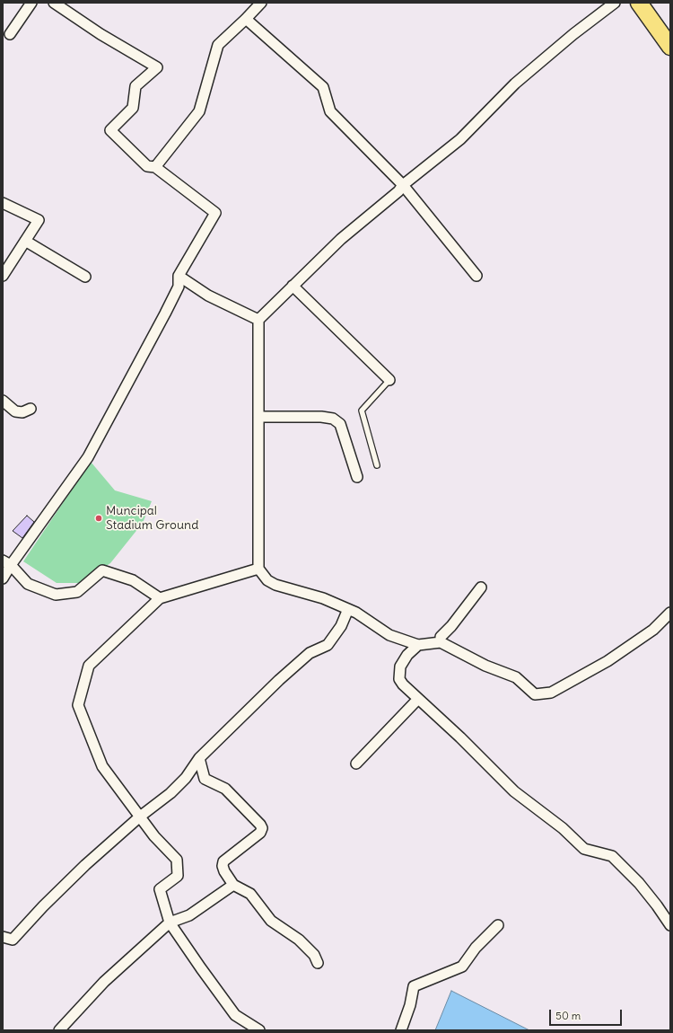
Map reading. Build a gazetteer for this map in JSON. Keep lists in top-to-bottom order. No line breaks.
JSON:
{"places":["Muncipal Stadium Ground"],"scale_bar":"50 m"}
